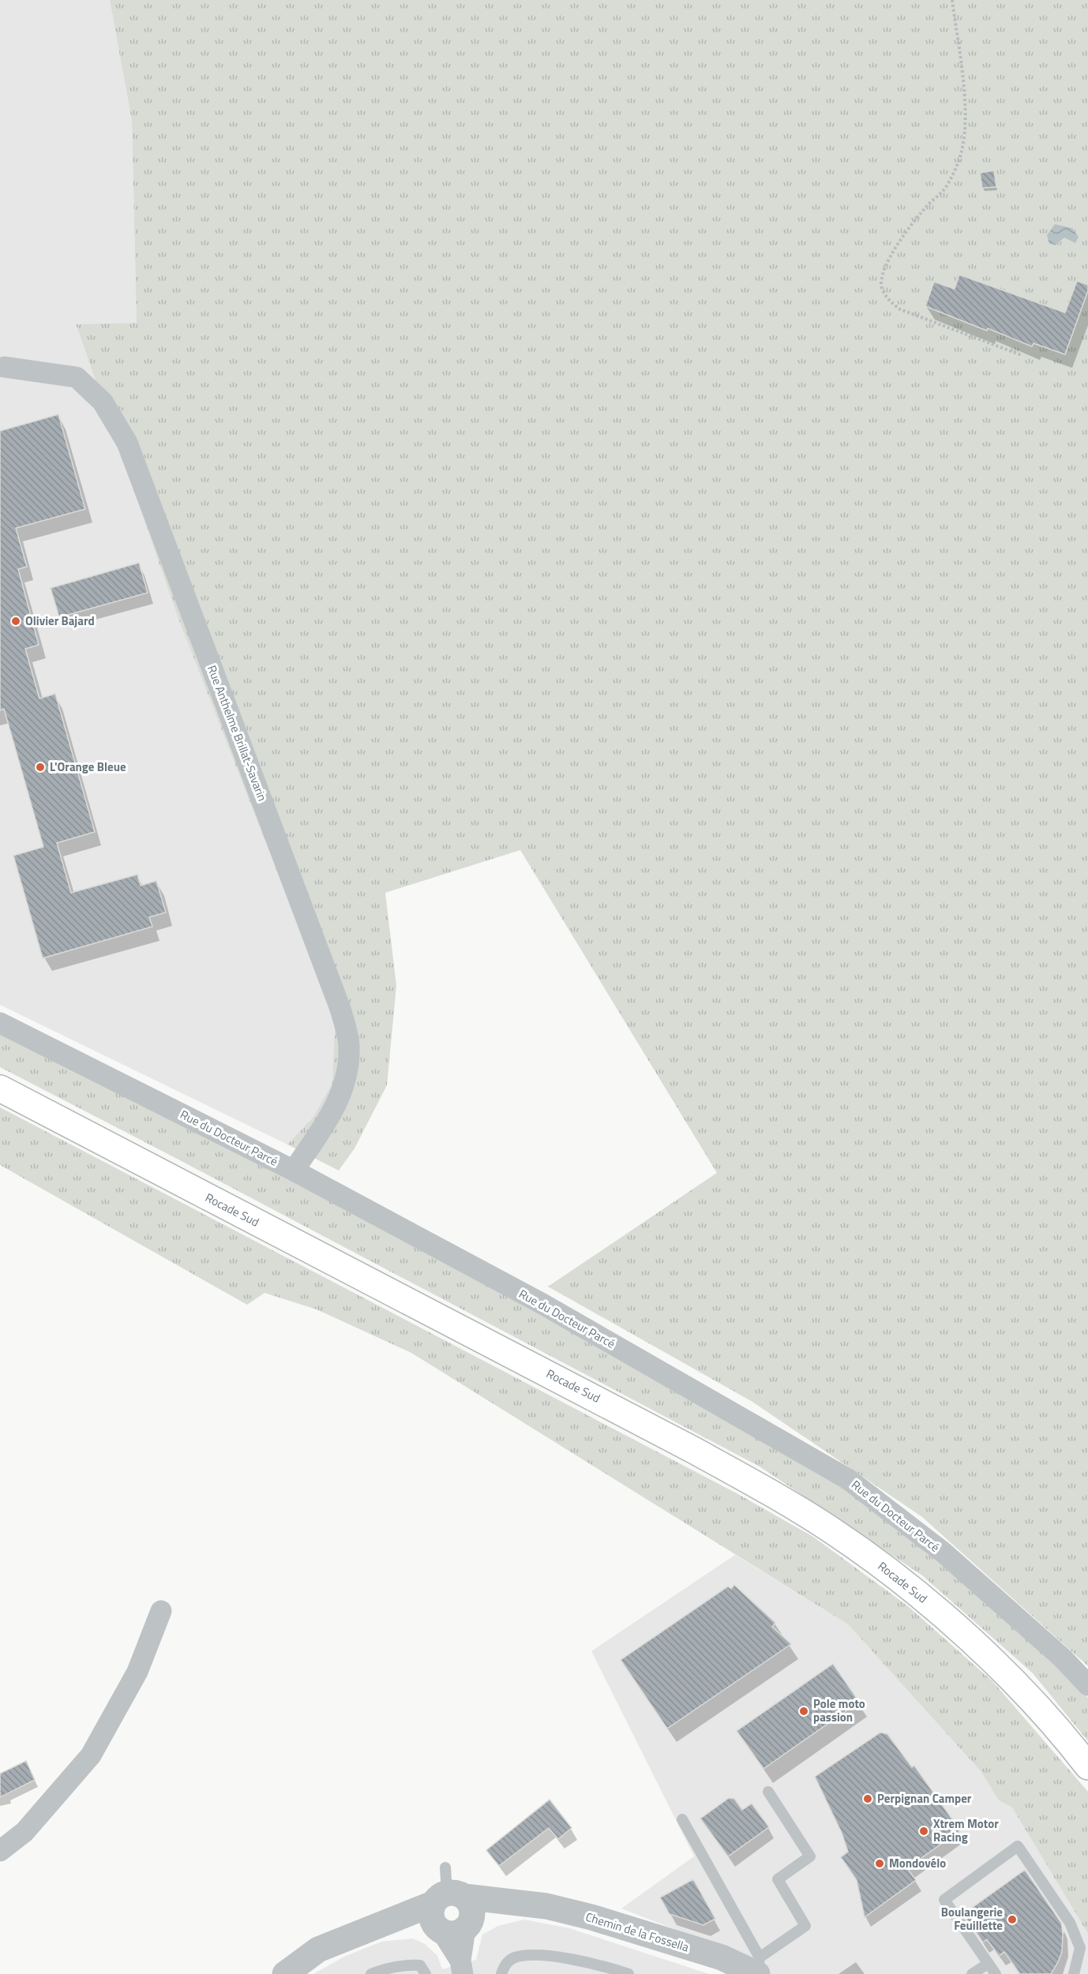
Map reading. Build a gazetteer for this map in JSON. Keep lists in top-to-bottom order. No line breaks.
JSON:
{"streets":{"main road":["Rocade Sud"],"street":["Rue Anthelme Brillat-Savarin","Rue du Docteur Parcé","Chemin de la Fossella"]},"crossings":[["Rue Anthelme Brillat-Savarin","Rue du Docteur Parcé"]],"places":["Olivier Bajard","L'Orange Bleue","Pole moto passion","Perpignan Camper","Xtrem Motor Racing","Mondovélo","Boulangerie Feuillette"]}
